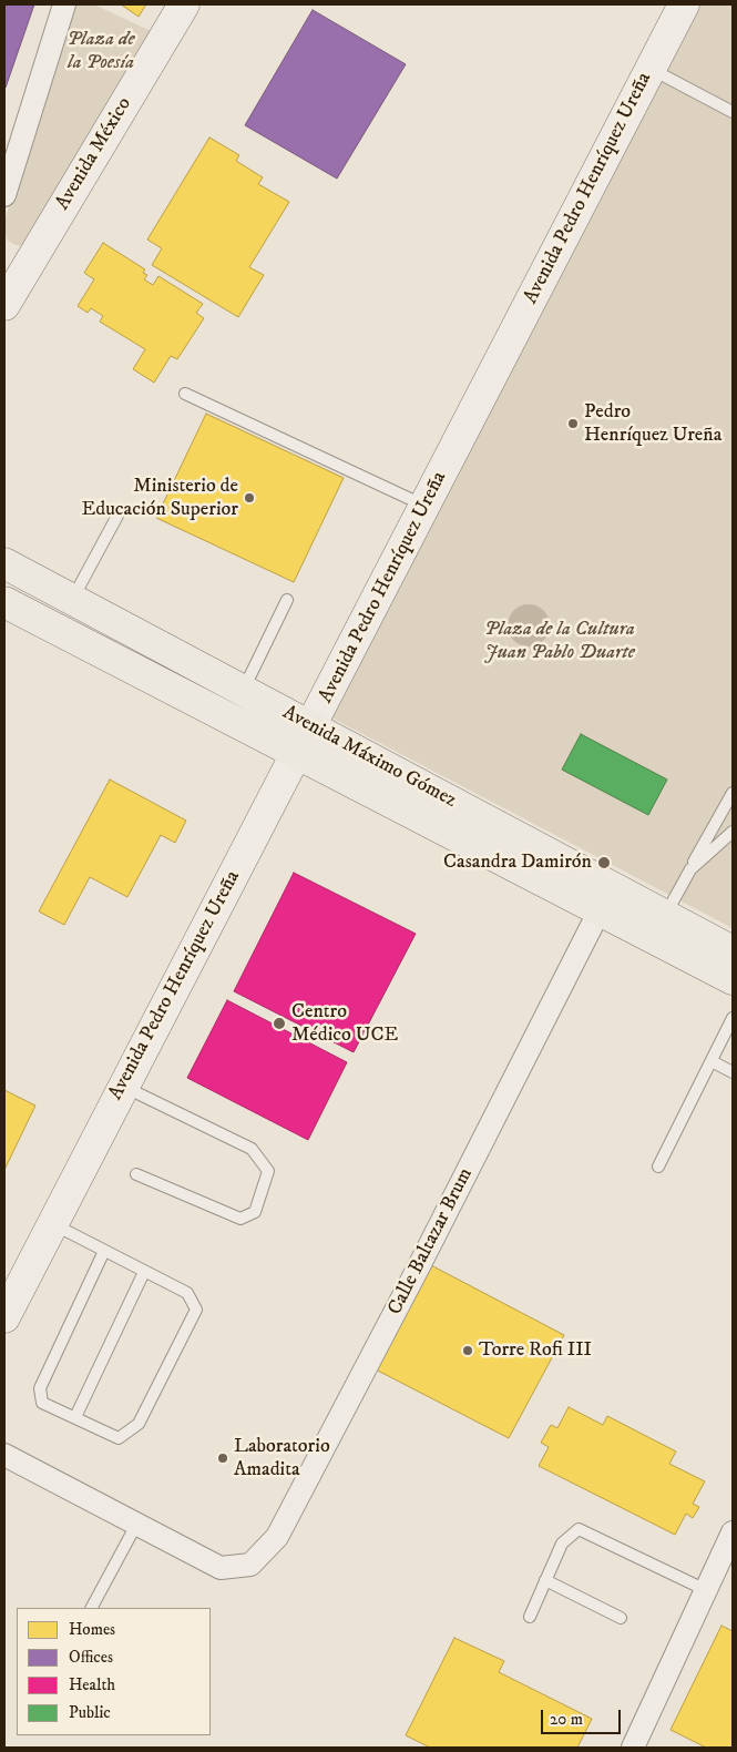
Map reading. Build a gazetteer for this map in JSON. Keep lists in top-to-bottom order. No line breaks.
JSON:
{"streets":{"main road":["Avenida México","Avenida Pedro Henríquez Ureña","Avenida Máximo Gómez"],"street":["Calle Baltazar Brum"]},"crossings":[["Avenida Pedro Henríquez Ureña","Avenida Máximo Gómez"],["Avenida Máximo Gómez","Calle Baltazar Brum"]],"parks":["Plaza de la Poesía","Plaza de la Cultura Juan Pablo Duarte"],"places":["Pedro Henríquez Ureña","Ministerio de Educación Superior","Casandra Damirón","Centro Médico UCE","Torre Rofi III","Laboratorio Amadita"],"legend":["Homes","Offices","Health","Public"],"scale_bar":"20 m"}
